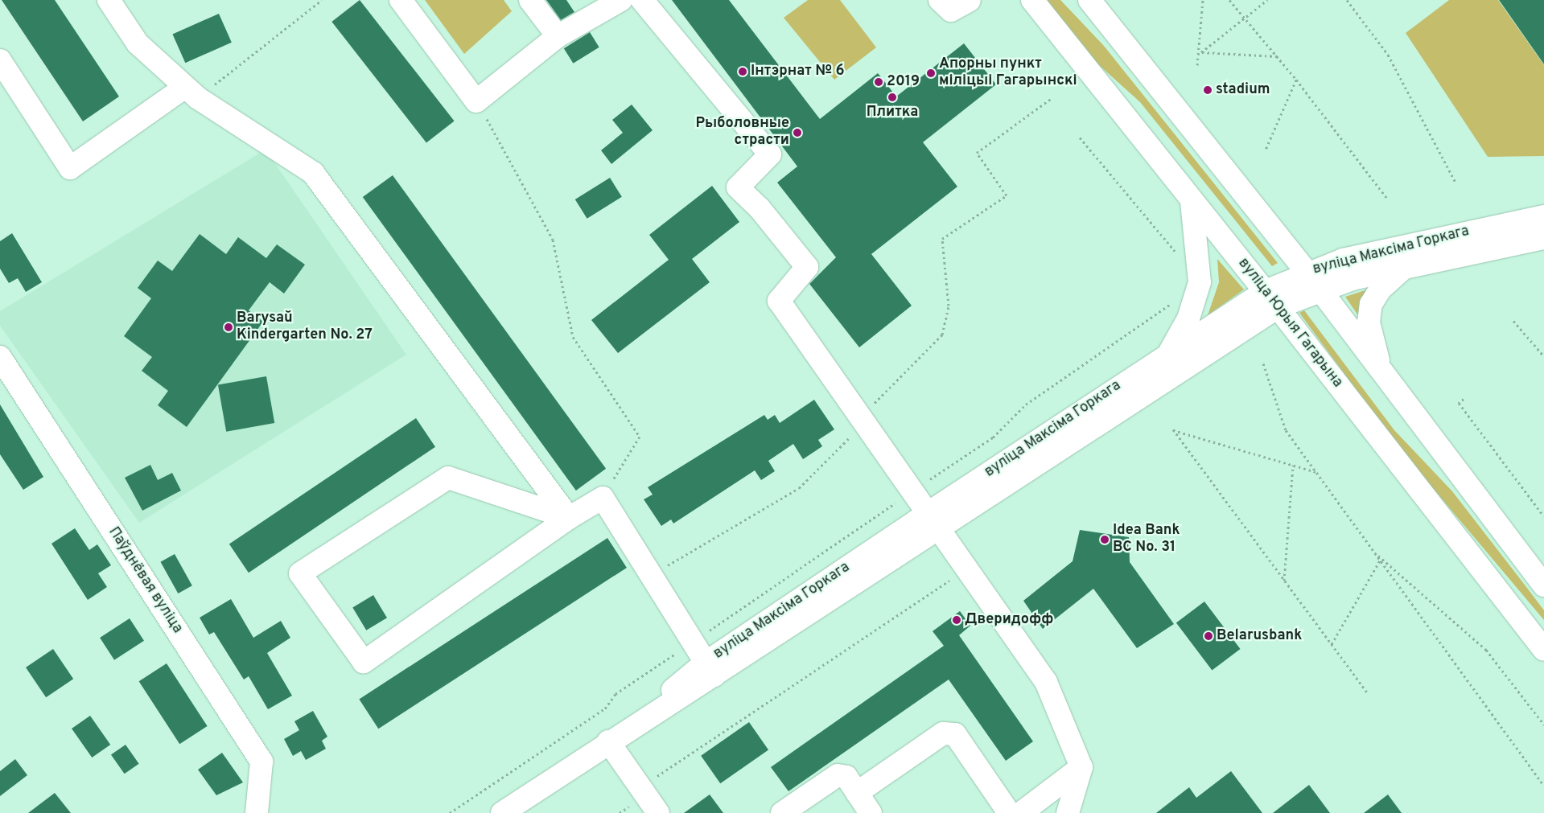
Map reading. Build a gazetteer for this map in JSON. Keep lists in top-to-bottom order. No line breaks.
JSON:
{"streets":{"street":["вуліца Максіма Горкага","вуліца Юрыя Гагарына","Паўднёвая вуліца"]},"crossings":[["вуліца Максіма Горкага","вуліца Юрыя Гагарына"]],"places":["Інтэрнат № 6","Апорны пункт міліцыі Гагарынскі","2019","stadium","Плитка","Рыболовные страсти","Barysaŭ Kindergarten No. 27","Idea Bank BC No. 31","Дверидофф","Belarusbank"]}
